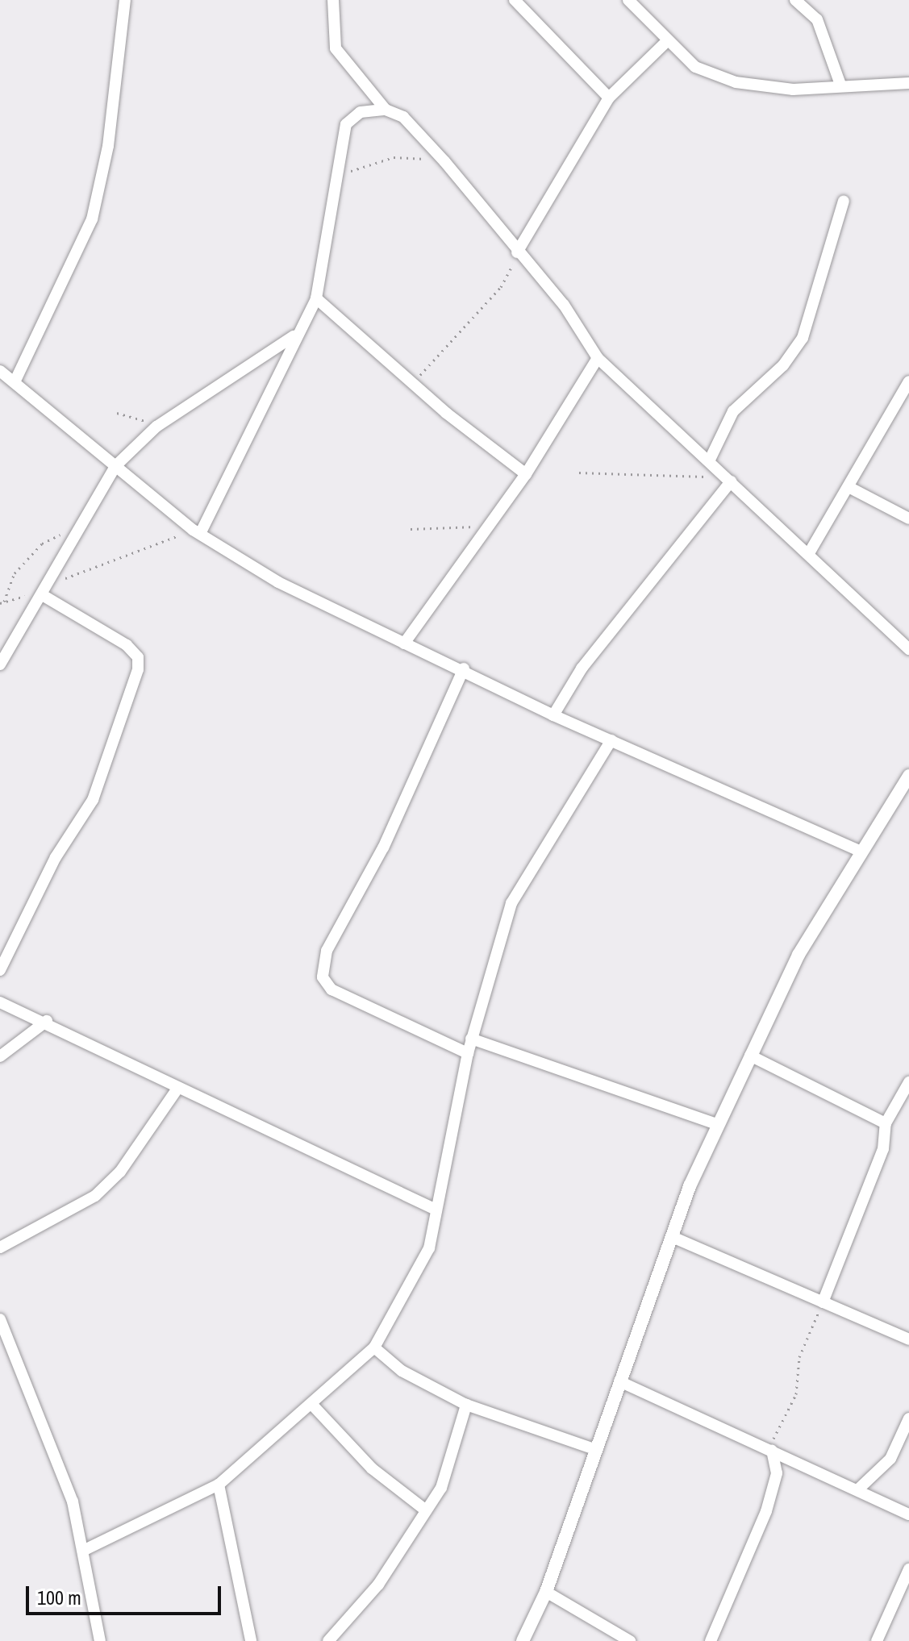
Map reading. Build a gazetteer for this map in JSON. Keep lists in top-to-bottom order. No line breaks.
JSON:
{"scale_bar":"100 m"}
